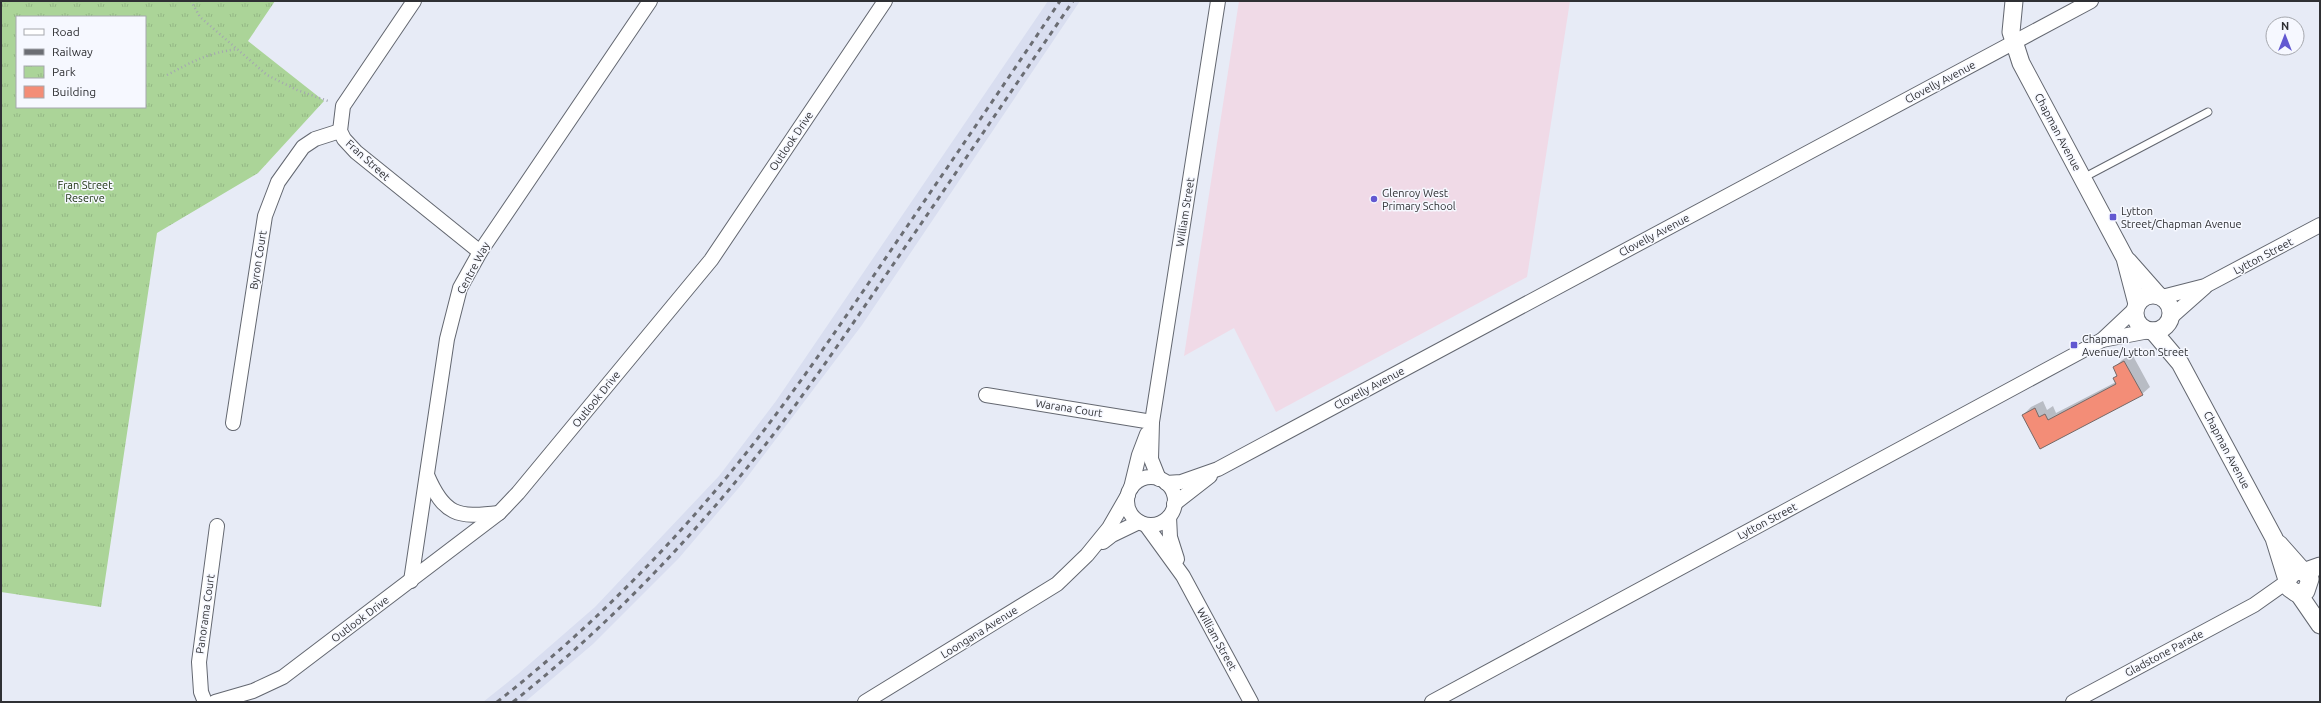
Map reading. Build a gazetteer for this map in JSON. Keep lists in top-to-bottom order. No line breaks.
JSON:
{"streets":{"street":["Clovelly Avenue","Chapman Avenue","Outlook Drive","Fran Street","William Street","Lytton Street","Byron Court","Centre Way","Warana Court","Panorama Court","Loongana Avenue","Gladstone Parade"]},"crossings":[["Clovelly Avenue","Chapman Avenue"],["Clovelly Avenue","William Street"],["Clovelly Avenue","Loongana Avenue"],["Chapman Avenue","Lytton Street"],["Chapman Avenue","Gladstone Parade"],["Outlook Drive","Centre Way"],["Fran Street","Byron Court"],["Fran Street","Centre Way"],["William Street","Warana Court"],["William Street","Loongana Avenue"]],"parks":["Fran Street Reserve"],"places":{"other":["Glenroy West Primary School"],"transit":["Lytton Street/Chapman Avenue","Chapman Avenue/Lytton Street"]},"legend":["Road","Railway","Park","Building"],"north":"top"}
